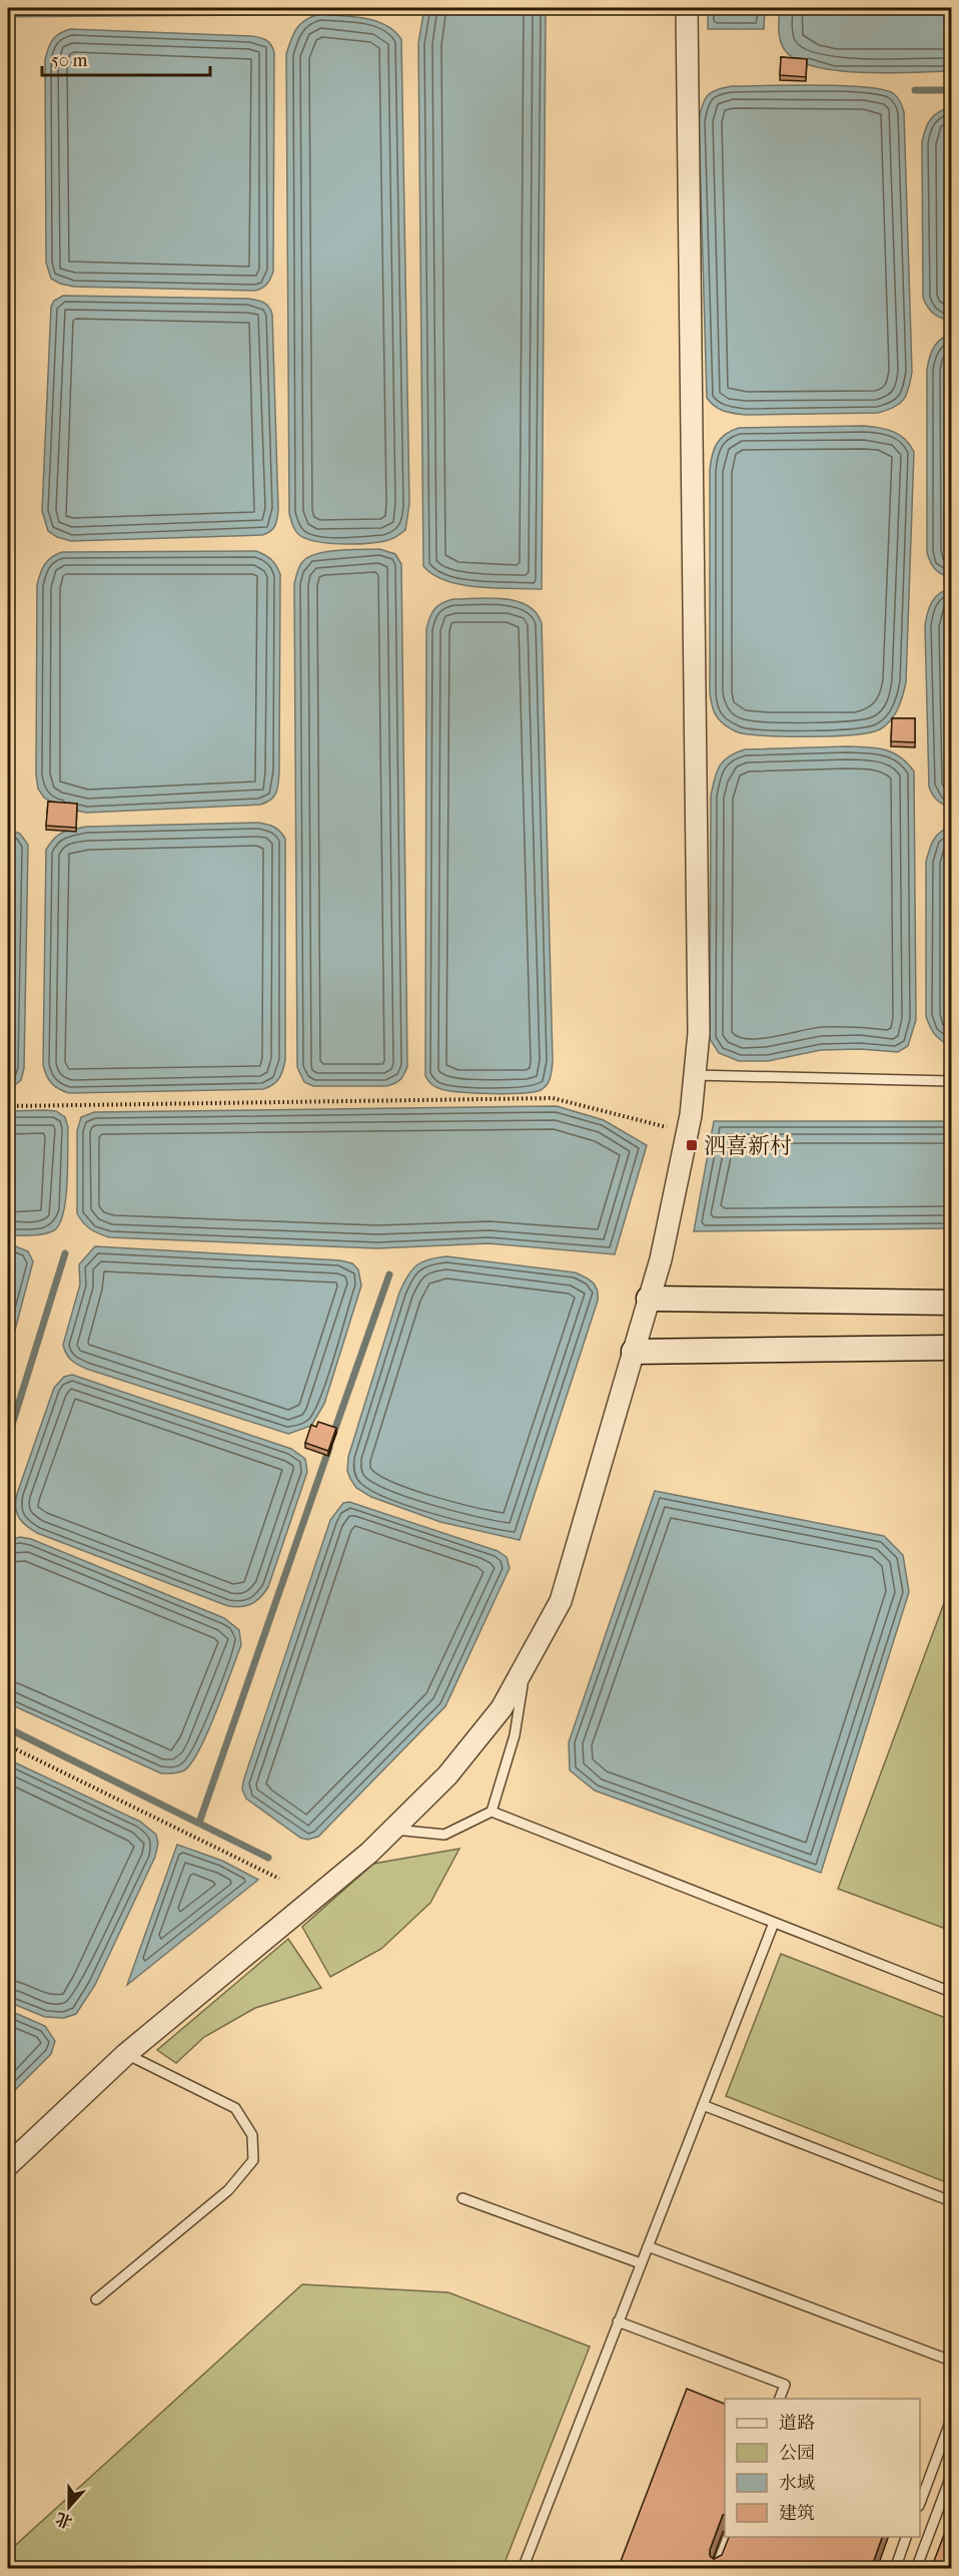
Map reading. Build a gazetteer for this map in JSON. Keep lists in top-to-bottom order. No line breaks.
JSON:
{"places":{"transit":["泗喜新村"]},"legend":["道路","公园","水域","建筑"],"scale_bar":"50 m","north":"bottom"}
